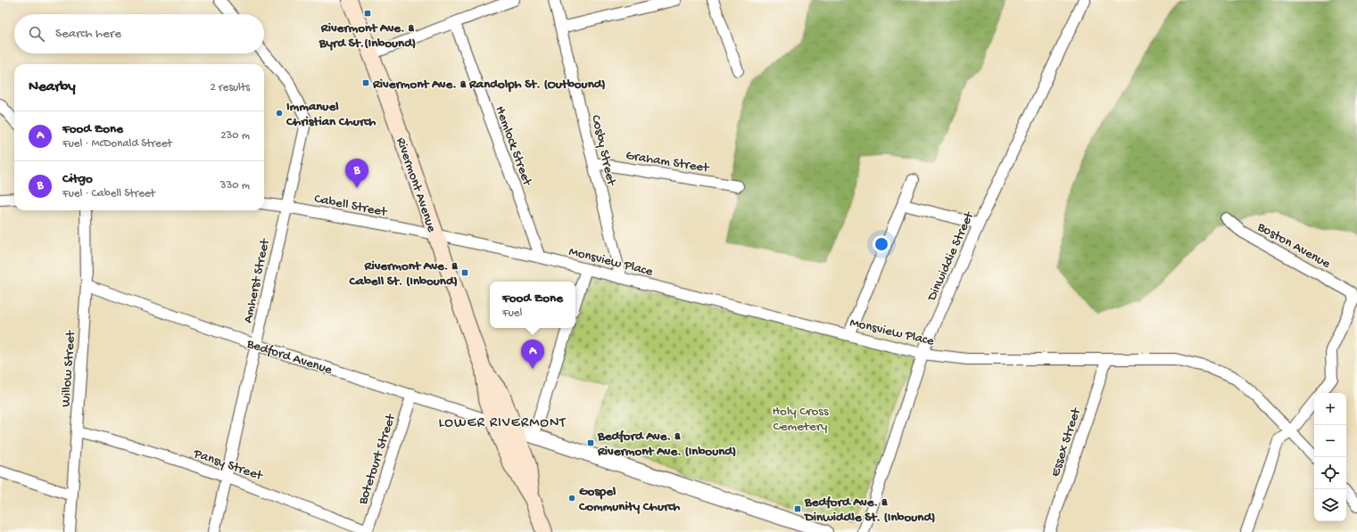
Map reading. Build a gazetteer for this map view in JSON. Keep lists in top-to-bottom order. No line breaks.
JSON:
{"streets":{"main road":["Rivermont Avenue"],"street":["Hemlock Street","Cosby Street","Graham Street","Cabell Street","Boston Avenue","Dinwiddie Street","Monsview Place","Amherst Street","Bedford Avenue","Willow Street","Essex Street","Botetourt Street","Pansy Street"]},"crossings":[["Hemlock Street","Monsview Place"],["Cosby Street","Graham Street"],["Cosby Street","Monsview Place"],["Rivermont Avenue","Cabell Street"],["Rivermont Avenue","Monsview Place"],["Rivermont Avenue","Bedford Avenue"],["Cabell Street","Monsview Place"],["Cabell Street","Amherst Street"],["Dinwiddie Street","Monsview Place"],["Monsview Place","Essex Street"],["Amherst Street","Bedford Avenue"],["Amherst Street","Pansy Street"],["Bedford Avenue","Willow Street"],["Bedford Avenue","Botetourt Street"],["Willow Street","Pansy Street"],["Botetourt Street","Pansy Street"]],"districts":["LOWER RIVERMONT"],"parks":["Holy Cross Cemetery"],"places":{"transit":["Rivermont Ave. & Byrd St.(Inbound)","Rivermont Ave. & Randolph St. (Outbound)","Rivermont Ave. & Cabell St. (Inbound)","Bedford Ave. & Rivermont Ave. (Inbound)","Bedford Ave. & Dinwiddle St. (Inbound)"],"other":["Immanuel Christian Church","Gospel Community Church"]},"page":{"search":"Search here","heading":["Nearby","2 results"],"list":[{"mark":"A","name":"Food Zone","note":"Fuel · McDonald Street","value":"230 m"},{"mark":"B","name":"Citgo","note":"Fuel · Cabell Street","value":"330 m"}],"pins":["B","A"],"popup":["Food Zone","Fuel"],"map_buttons":["+","−"]}}
